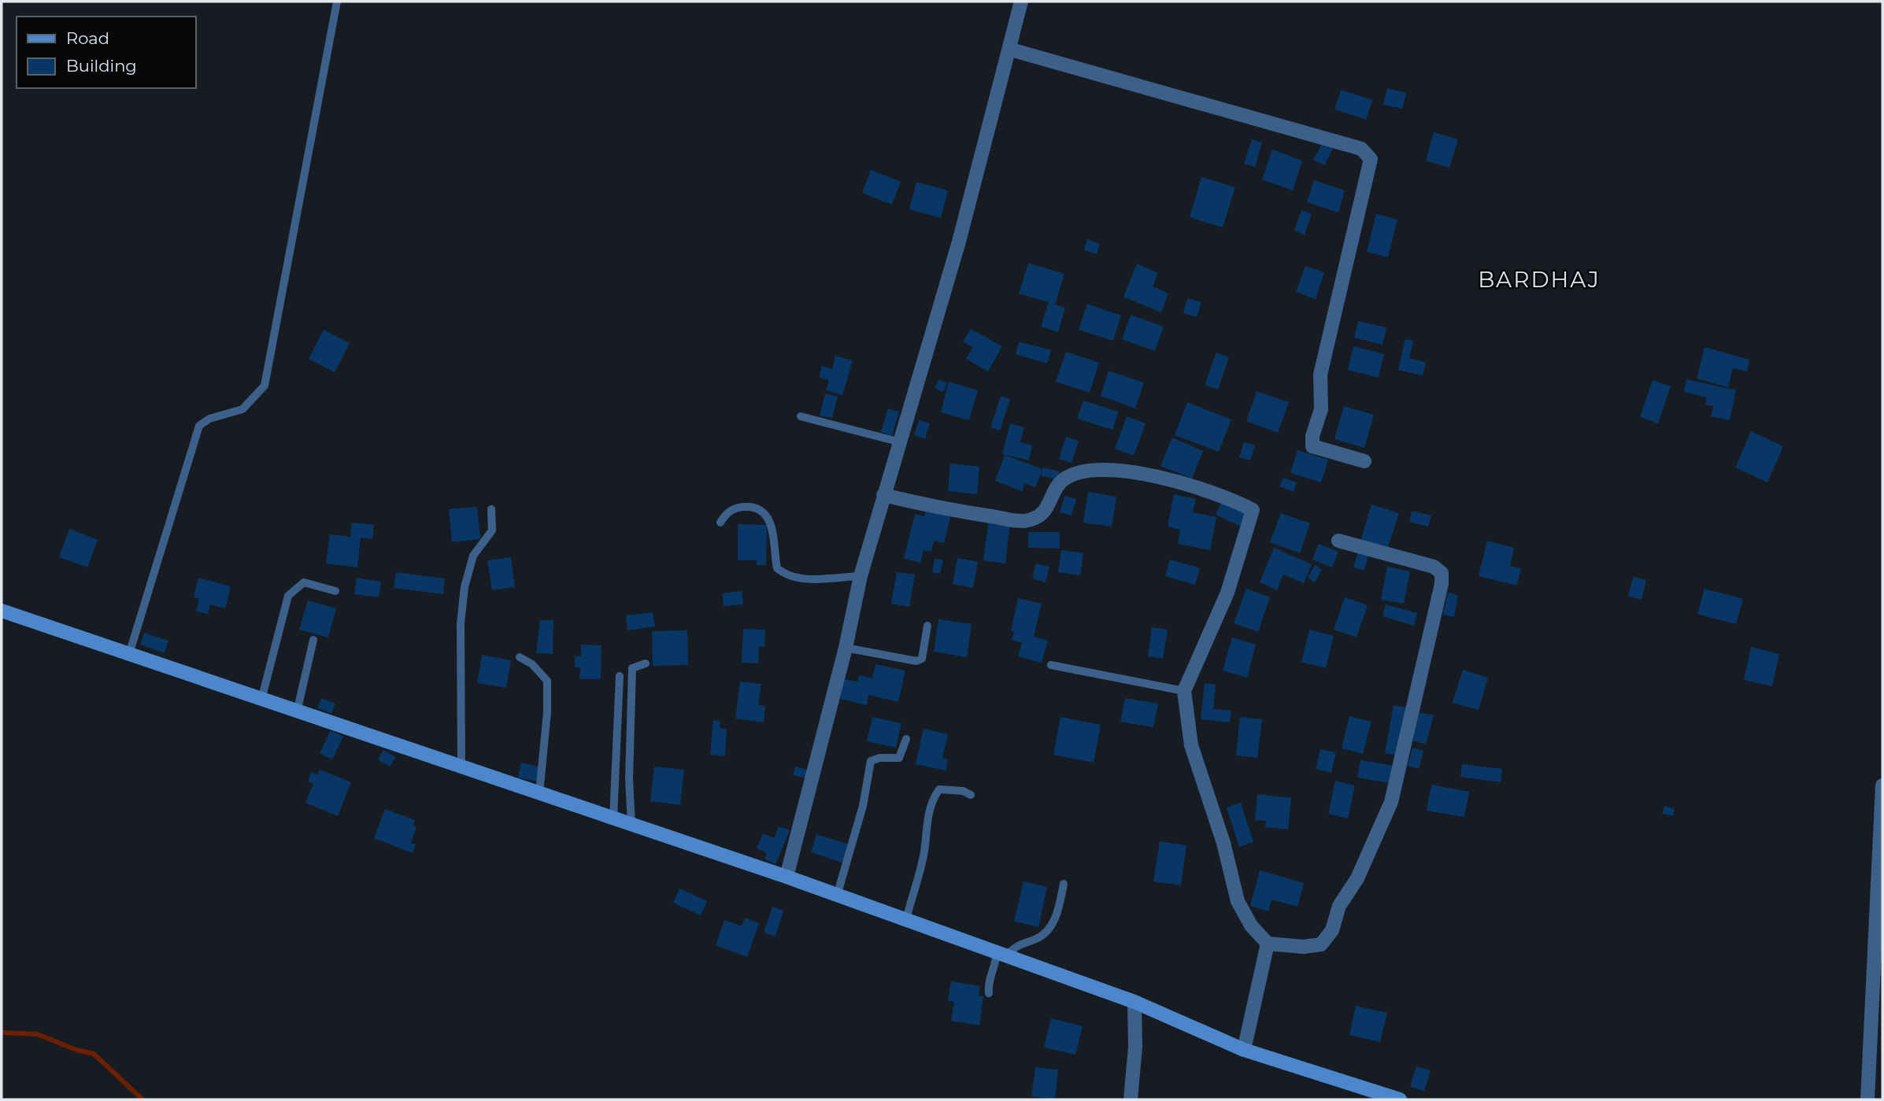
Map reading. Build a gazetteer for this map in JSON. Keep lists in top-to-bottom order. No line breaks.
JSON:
{"districts":["BARDHAJ"],"legend":["Road","Building"]}
